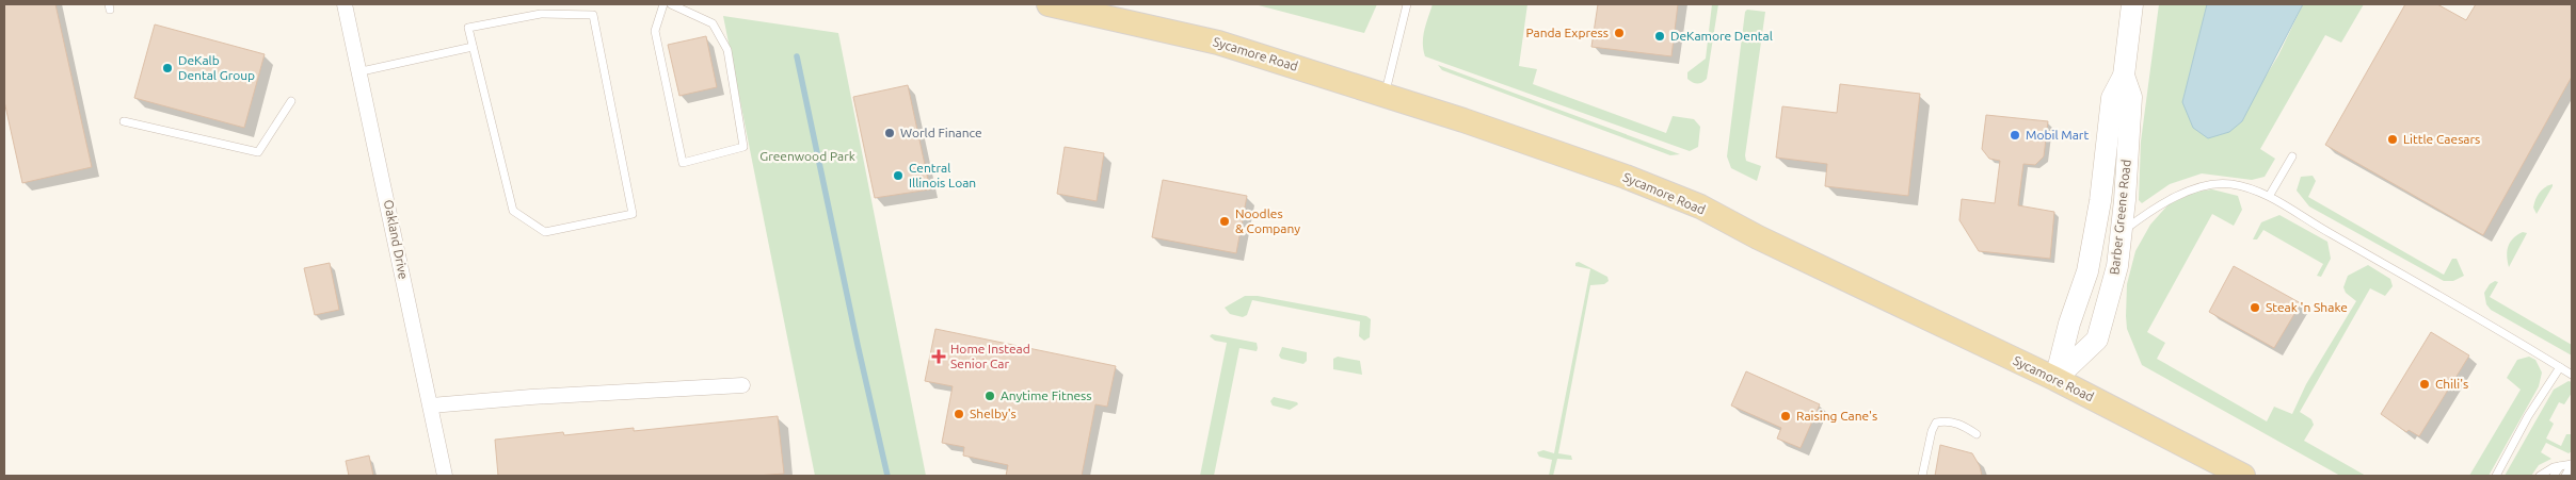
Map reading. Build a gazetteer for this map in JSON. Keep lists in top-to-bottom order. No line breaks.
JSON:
{"streets":{"main road":["Sycamore Road","Barber Greene Road"],"street":["Oakland Drive"]},"crossings":[["Sycamore Road","Barber Greene Road"]],"parks":["Greenwood Park"],"places":{"other":["Panda Express","DeKamore Dental","DeKalb Dental Group","World Finance","Mobil Mart","Little Caesars","Central Illinois Loan","Noodles & Company","Steak 'n Shake","Chili's","Anytime Fitness","Shelby's","Raising Cane's"],"health":["Home Instead Senior Car"]}}
